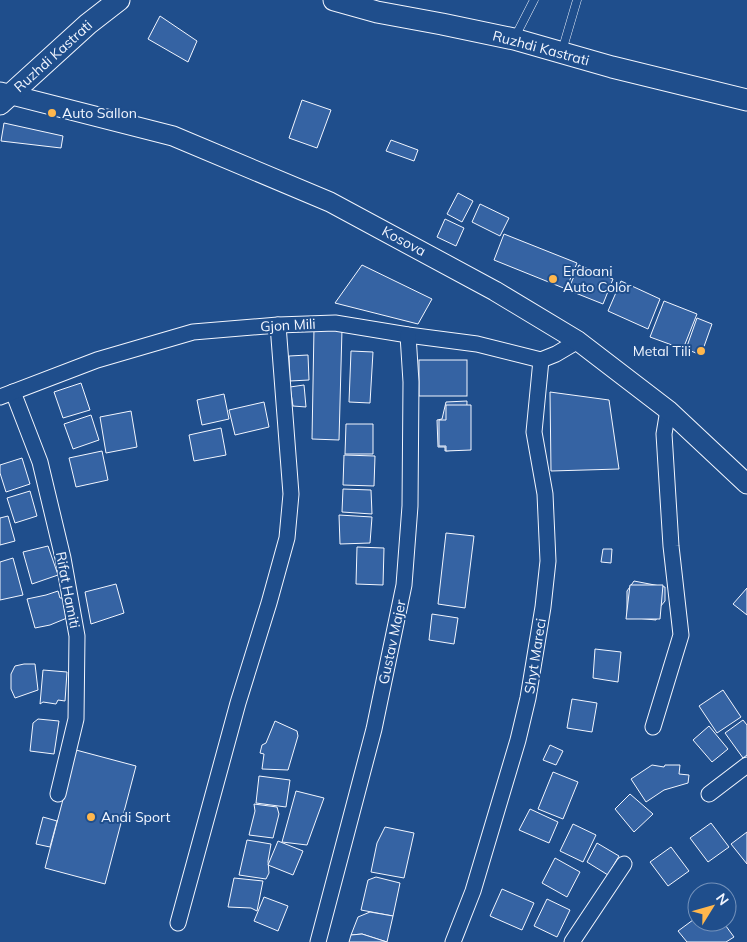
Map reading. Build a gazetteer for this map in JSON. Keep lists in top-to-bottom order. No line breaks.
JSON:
{"streets":{"main road":["Ruzhdi Kastrati"],"street":["Kosova","Gjon Mili","Rifat Hamiti","Gustav Majer","Shyt Mareci"]},"crossings":[["Ruzhdi Kastrati","Kosova"],["Gjon Mili","Rifat Hamiti"],["Gjon Mili","Gustav Majer"],["Gjon Mili","Shyt Mareci"]],"places":["Auto Sallon","Erdoani Auto Color","Metal Tili","Andi Sport"],"north":"top right"}
